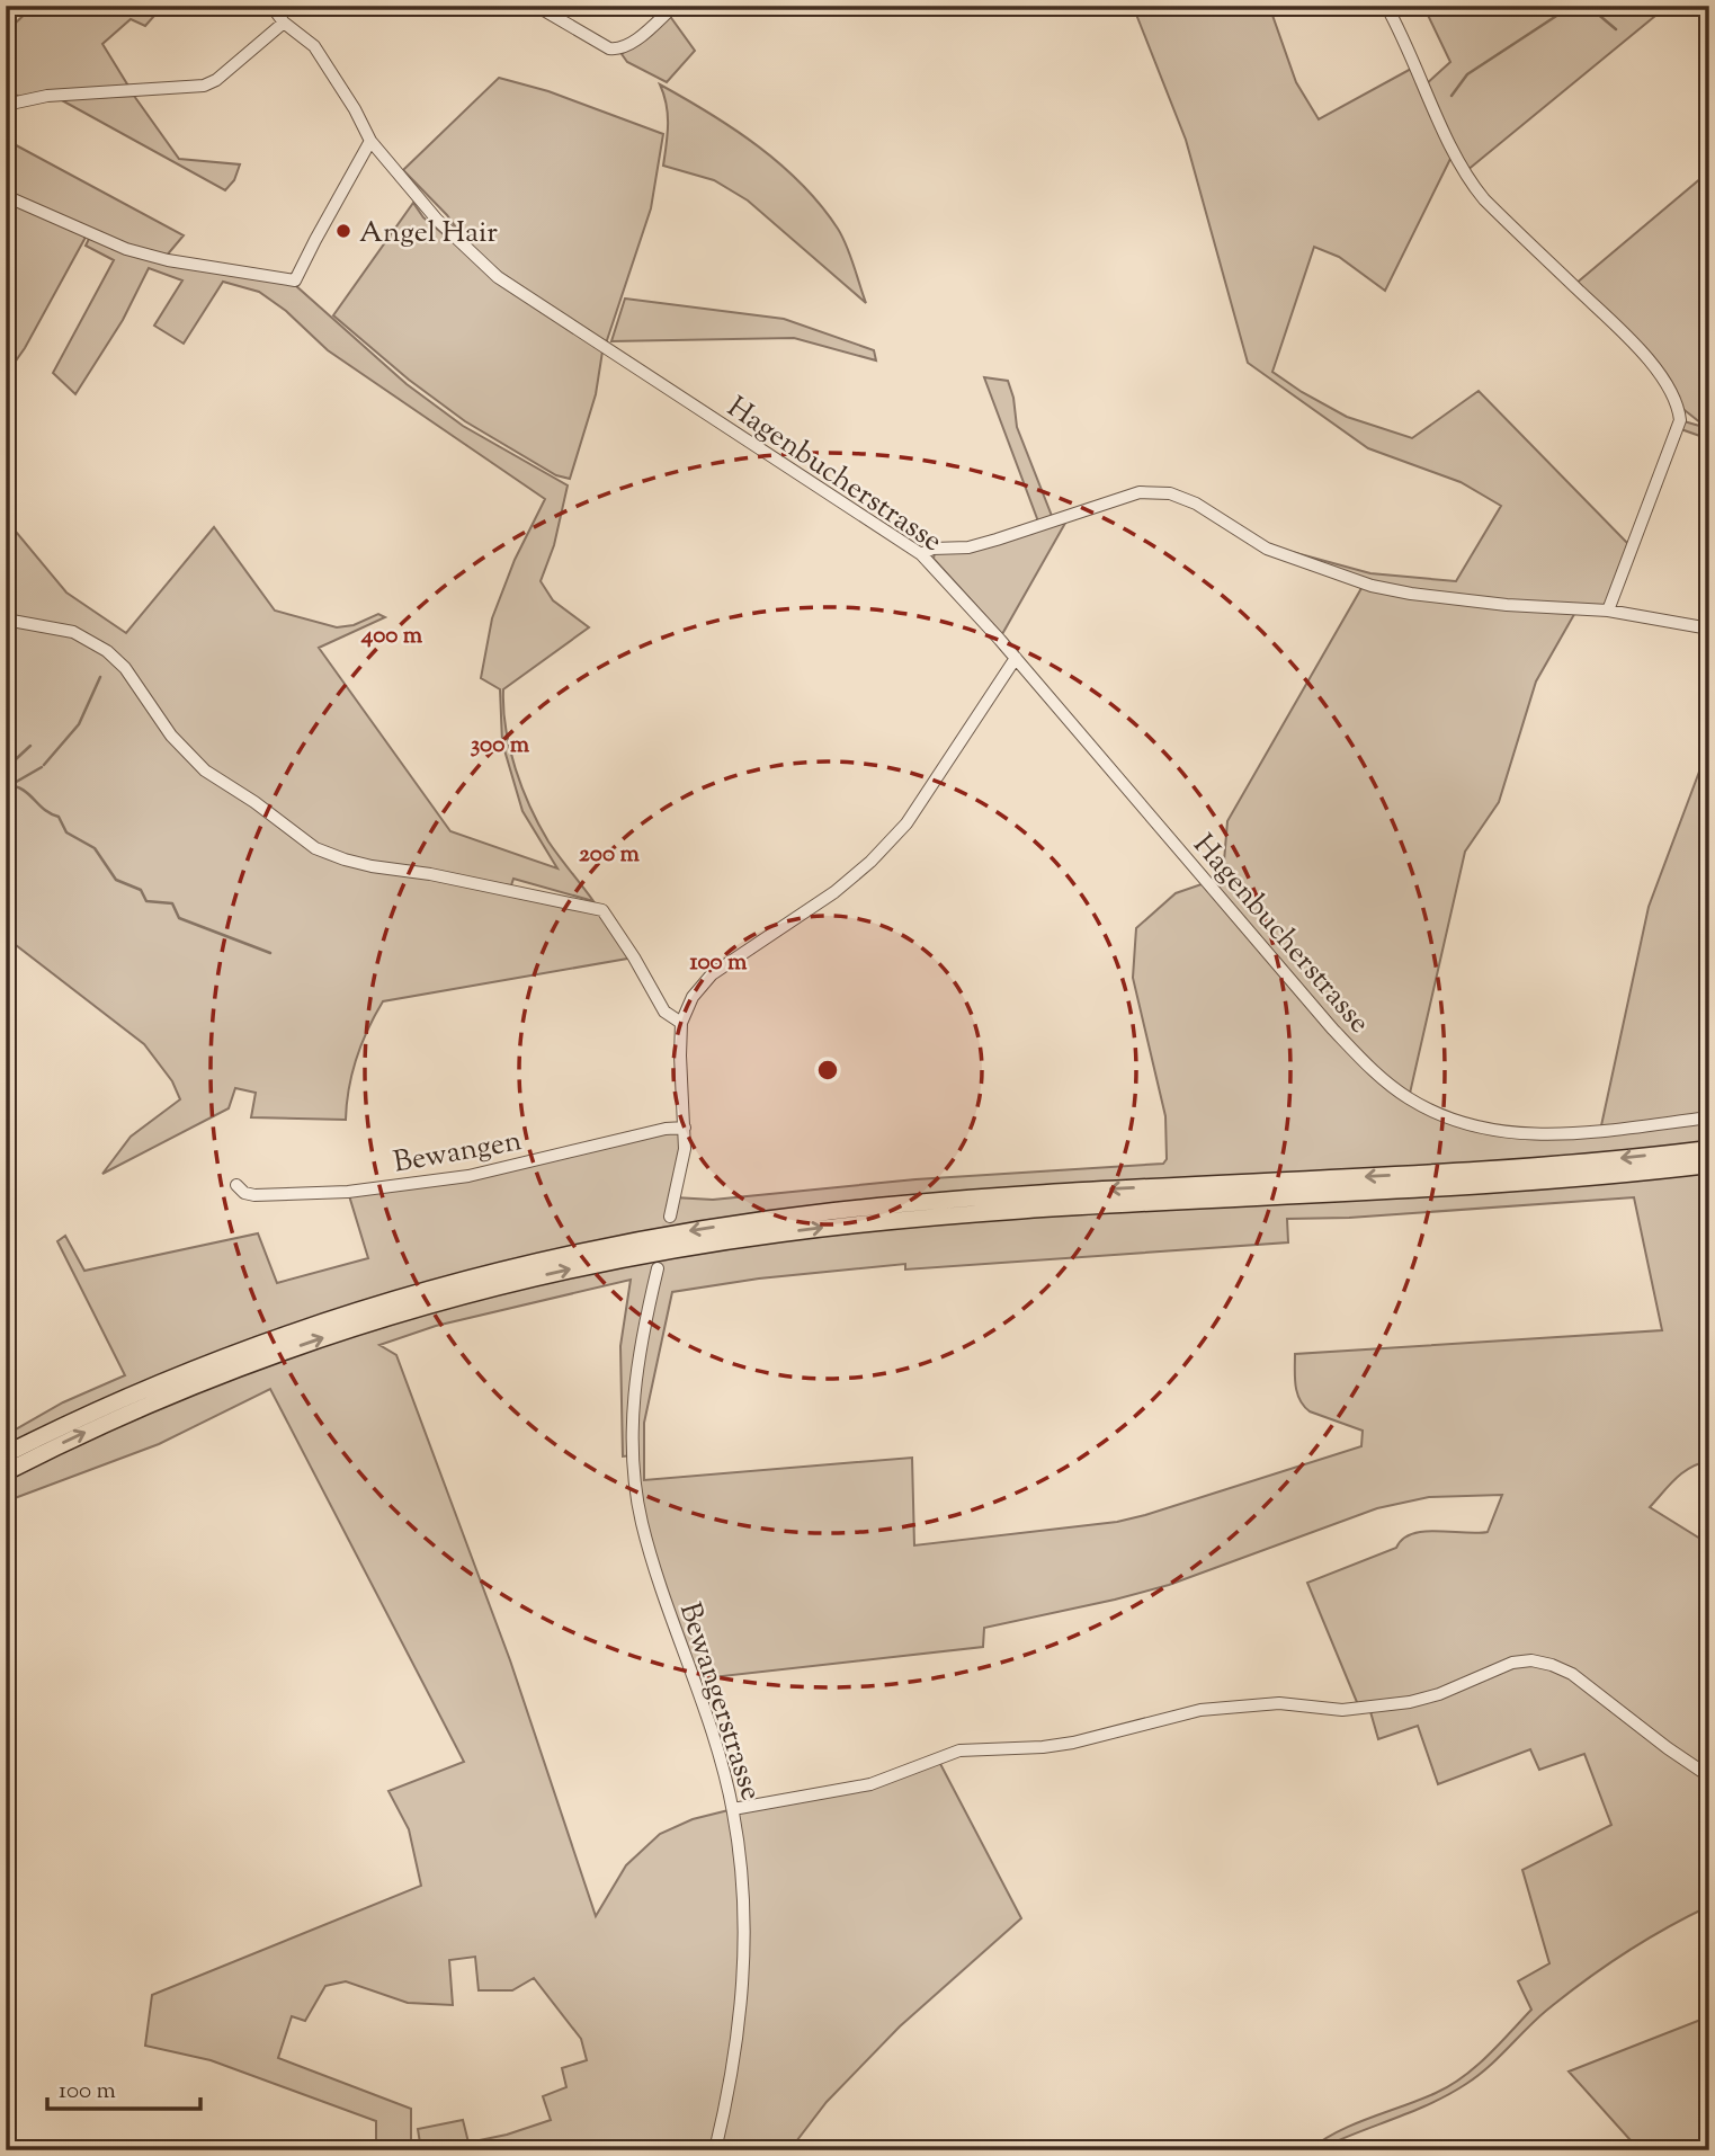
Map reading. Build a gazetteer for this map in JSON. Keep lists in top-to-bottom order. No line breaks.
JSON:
{"streets":{"street":["Hagenbucherstrasse","Bewangen","Bewangerstrasse"]},"places":["Angel Hair"],"scale_bar":"100 m","rings":["400 m","300 m","200 m","100 m"]}
